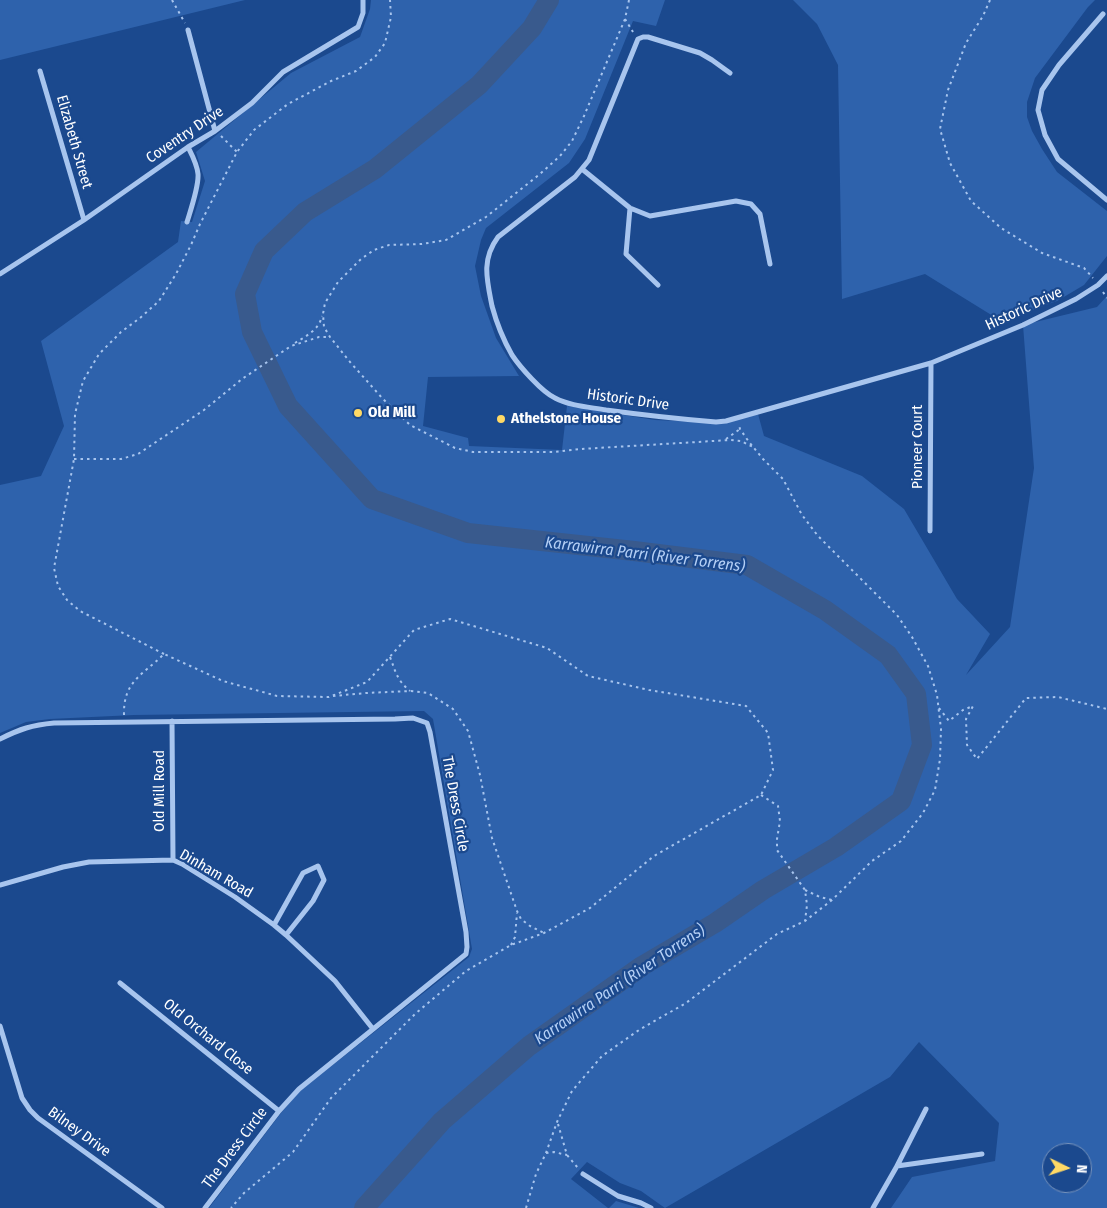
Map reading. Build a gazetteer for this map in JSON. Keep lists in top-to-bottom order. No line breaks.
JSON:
{"streets":{"street":["Coventry Drive","Elizabeth Street","Historic Drive","Pioneer Court","Old Mill Road","The Dress Circle","Dinham Road","Old Orchard Close","Bilney Drive"]},"crossings":[["Coventry Drive","Elizabeth Street"],["Historic Drive","Pioneer Court"],["Old Mill Road","The Dress Circle"],["Old Mill Road","Dinham Road"],["The Dress Circle","Dinham Road"],["The Dress Circle","Old Orchard Close"]],"water":["Karrawirra Parri (River Torrens)"],"places":["Old Mill","Athelstone House"],"north":"right"}
